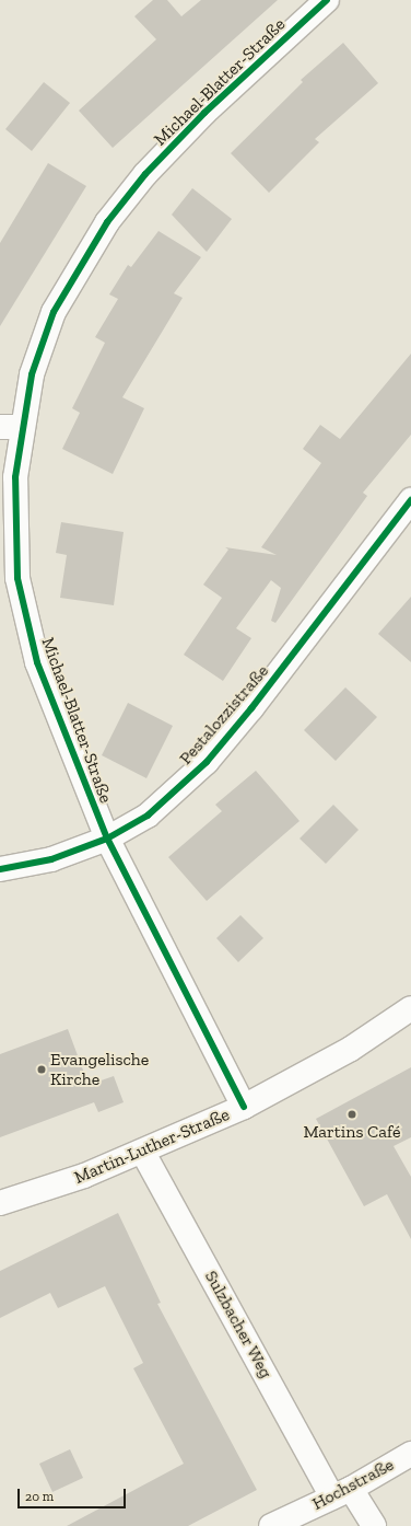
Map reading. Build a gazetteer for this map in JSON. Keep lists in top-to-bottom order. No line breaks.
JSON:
{"streets":{"street":["Michael-Blatter-Straße","Pestalozzistraße","Martin-Luther-Straße","Sulzbacher Weg","Hochstraße"]},"crossings":[["Michael-Blatter-Straße","Pestalozzistraße"],["Michael-Blatter-Straße","Martin-Luther-Straße"],["Martin-Luther-Straße","Sulzbacher Weg"],["Sulzbacher Weg","Hochstraße"]],"places":["Evangelische Kirche","Martins Café"],"scale_bar":"20 m"}
